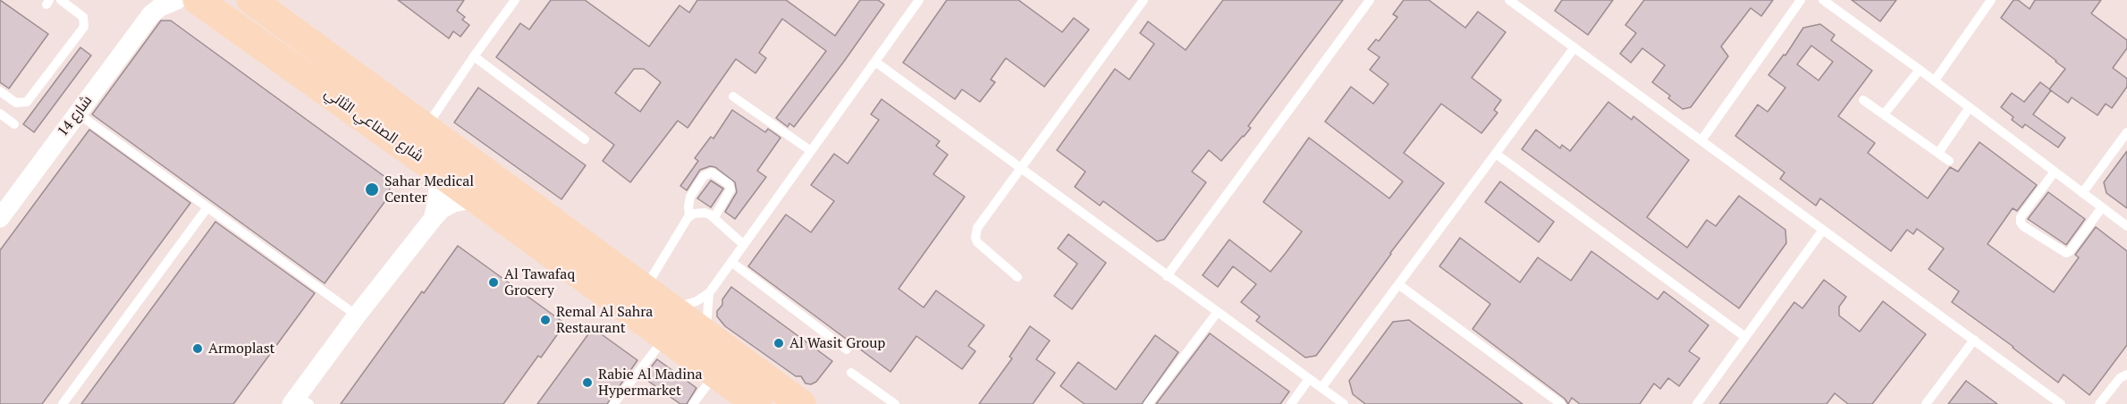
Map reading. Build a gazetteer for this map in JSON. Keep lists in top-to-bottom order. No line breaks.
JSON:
{"streets":{"main road":["شارع الصناعي الثاني"],"street":["شارع 14"]},"places":["Sahar Medical Center","Al Tawafaq Grocery","Remal Al Sahra Restaurant","Al Wasit Group","Armoplast","Rabie Al Madina Hypermarket"]}
